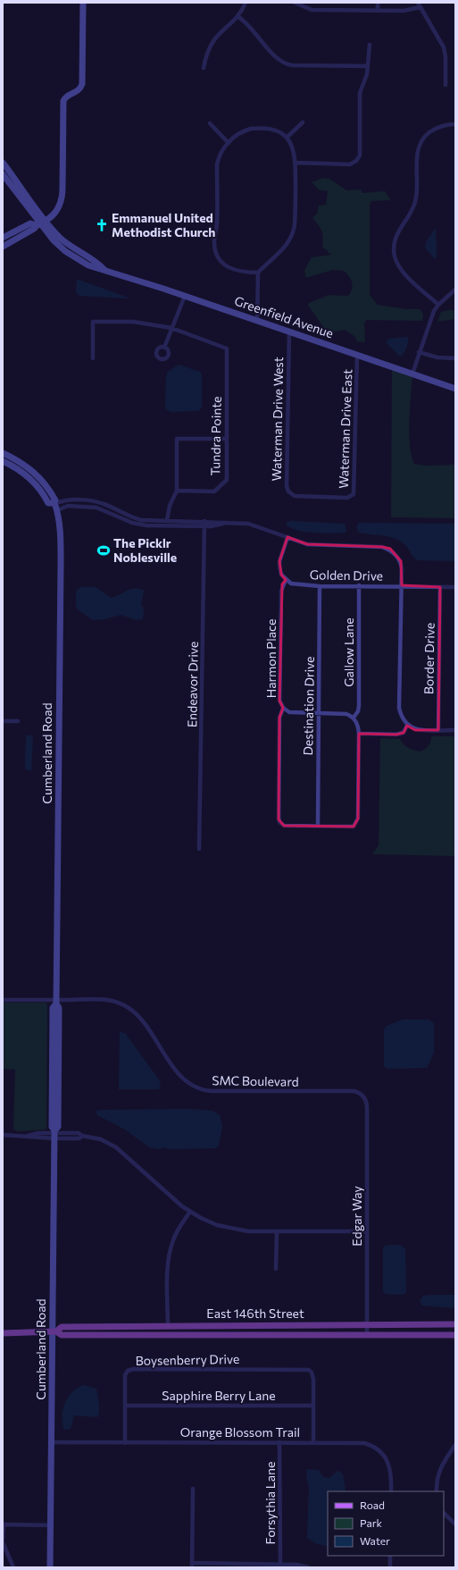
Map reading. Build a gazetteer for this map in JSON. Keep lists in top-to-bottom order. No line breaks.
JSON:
{"streets":{"main road":["East 146th Street"],"street":["Greenfield Avenue","Waterman Drive West","Waterman Drive East","Tundra Pointe","Golden Drive","Gallow Lane","Harmon Place","Border Drive","Endeavor Drive","Destination Drive","Cumberland Road","SMC Boulevard","Edgar Way","Boysenberry Drive","Sapphire Berry Lane","Orange Blossom Trail","Forsythia Lane"]},"crossings":[["Greenfield Avenue","Waterman Drive West"],["Greenfield Avenue","Waterman Drive East"],["Waterman Drive West","Waterman Drive East"],["Golden Drive","Gallow Lane"],["Golden Drive","Harmon Place"],["Golden Drive","Border Drive"],["Golden Drive","Destination Drive"],["Harmon Place","Destination Drive"],["Cumberland Road","SMC Boulevard"],["Cumberland Road","East 146th Street"],["Cumberland Road","Orange Blossom Trail"],["SMC Boulevard","Edgar Way"],["Edgar Way","East 146th Street"],["Boysenberry Drive","Sapphire Berry Lane"],["Boysenberry Drive","Orange Blossom Trail"],["Orange Blossom Trail","Forsythia Lane"]],"places":{"church":["Emmanuel United Methodist Church"],"sports":["The Picklr Noblesville"]},"legend":["Road","Park","Water"]}
